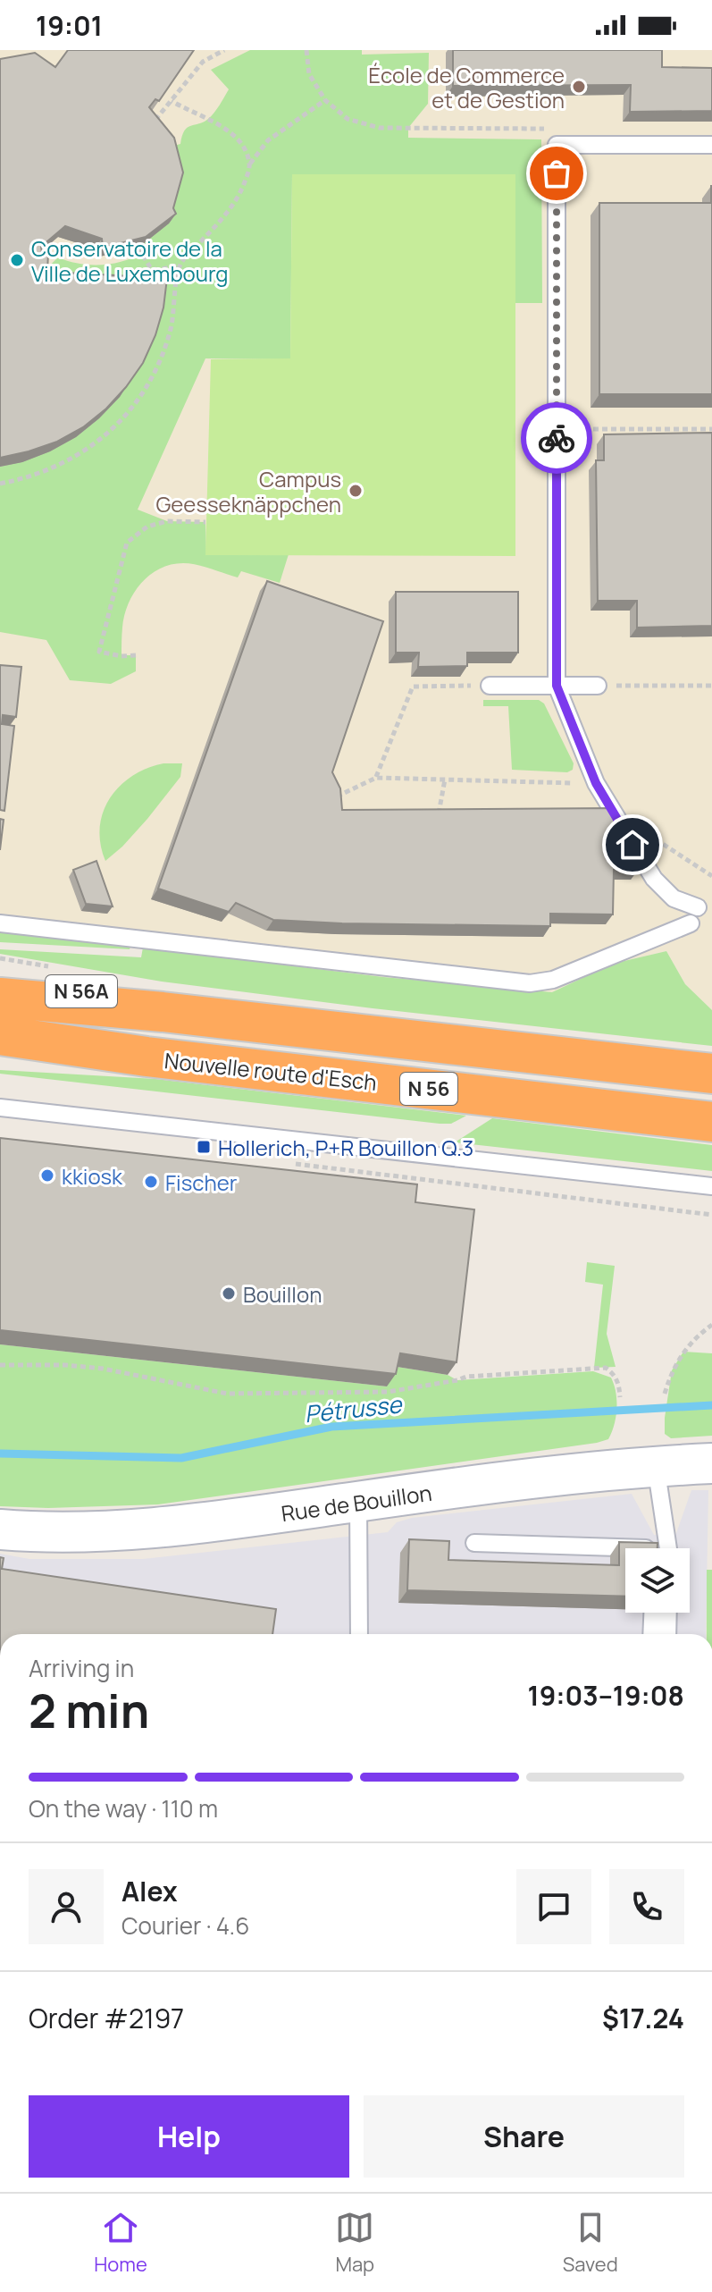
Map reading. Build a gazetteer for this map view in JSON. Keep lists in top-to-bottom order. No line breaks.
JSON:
{"streets":{"highway":["N 56A","Nouvelle route d'Esch","N 56"],"street":["Rue de Bouillon"]},"crossings":[["N 56A","N 56"],["Nouvelle route d'Esch","N 56"]],"water":["Pétrusse"],"places":{"other":["École de Commerce et de Gestion","Conservatoire de la Ville de Luxembourg","Campus Geesseknäppchen","kkiosk","Fischer","Bouillon"],"transit":["Hollerich, P+R Bouillon Q.3"]},"page":{"status":"19:01","heading":["2 min","Arriving in","19:03–19:08"],"panel":["Alex","Courier · 4.6","Order #2197","$17.24"],"bar":"On the way · 110 m","buttons":["Help","Share"],"tabs":["Home","Map","Saved"]}}
